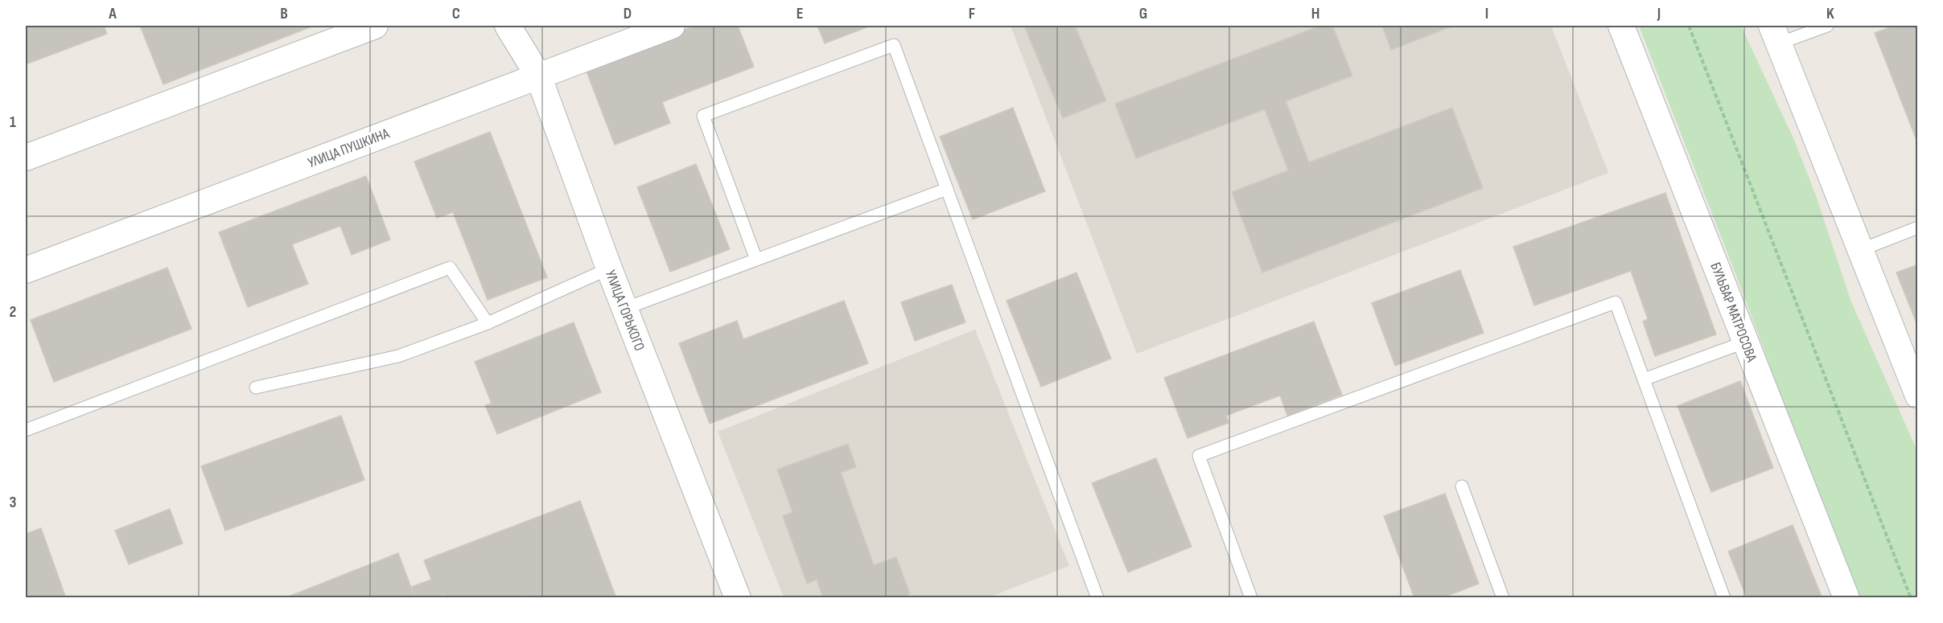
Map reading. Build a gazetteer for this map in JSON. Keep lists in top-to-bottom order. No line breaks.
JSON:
{"streets":{"street":["УЛИЦА ПУШКИНА","УЛИЦА ГОРЬКОГО","БУЛЬВАР МАТРОСОВА"]},"crossings":[["УЛИЦА ПУШКИНА","УЛИЦА ГОРЬКОГО"]],"grid":{"columns":["A","B","C","D","E","F","G","H","I","J","K"],"rows":["1","2","3"]}}
